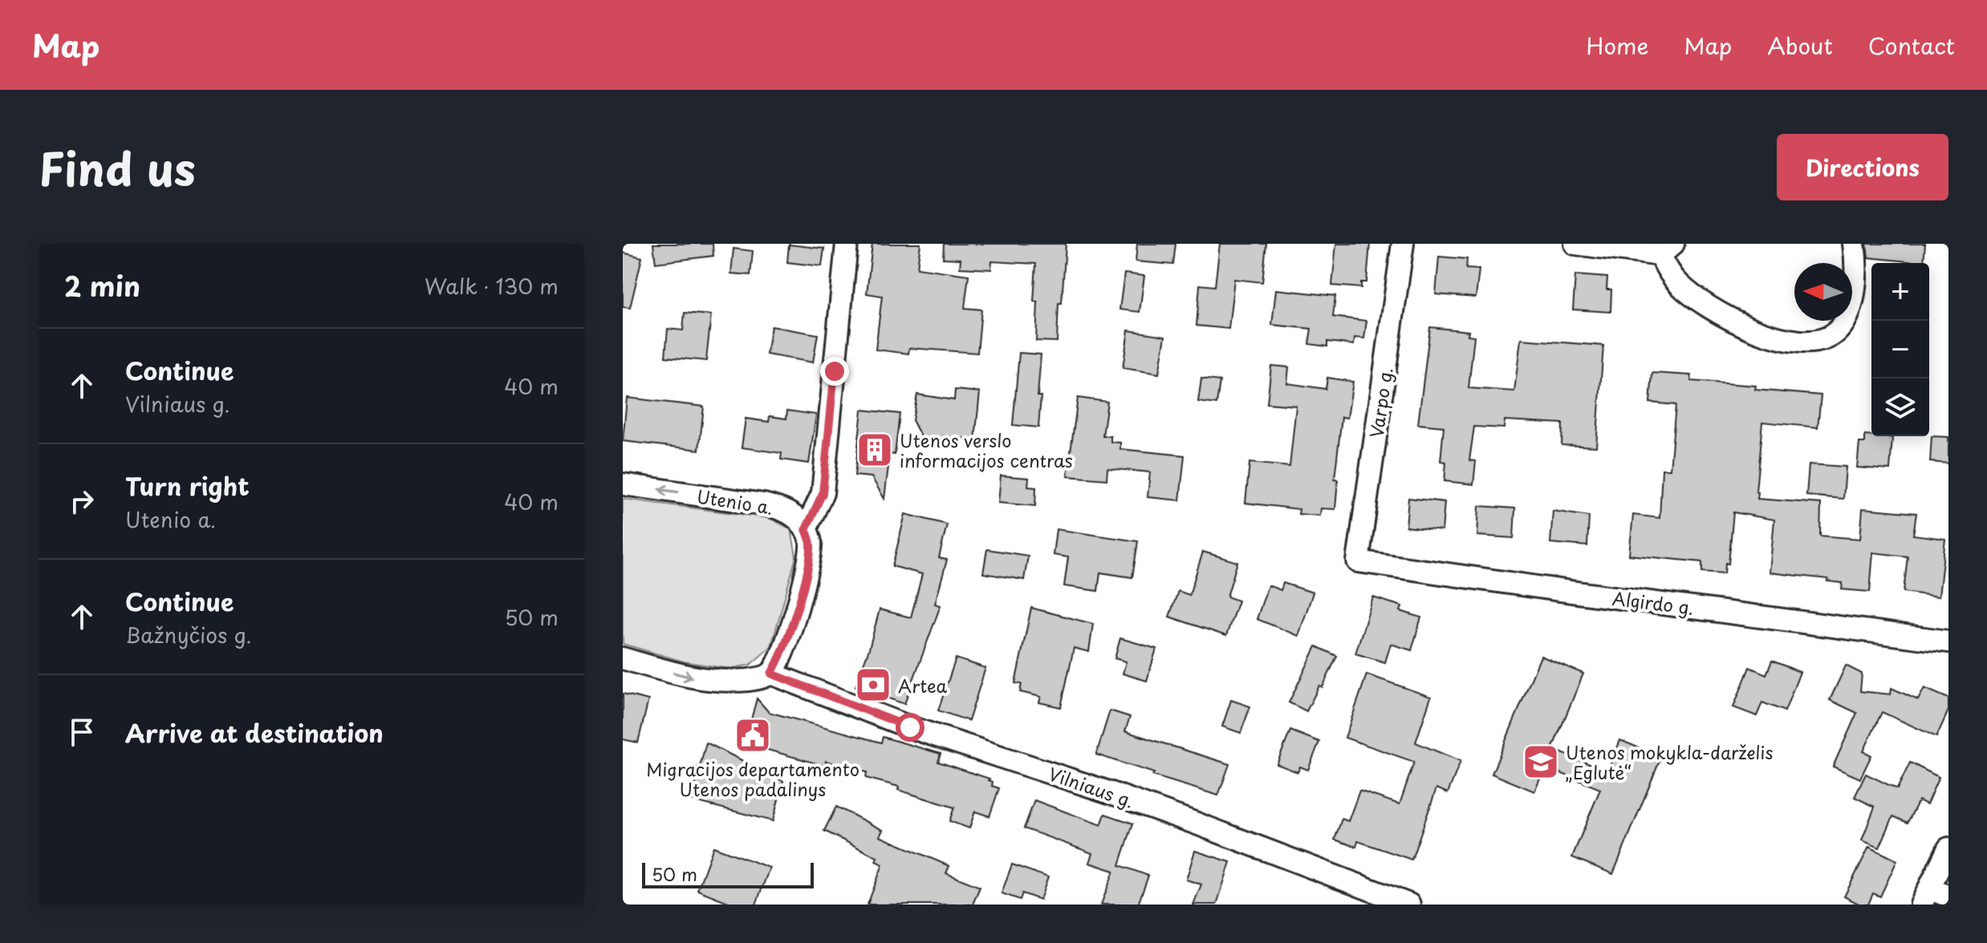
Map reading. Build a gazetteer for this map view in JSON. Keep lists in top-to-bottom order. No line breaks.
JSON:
{"streets":{"street":["Varpo g.","Utenio a.","Algirdo g.","Vilniaus g."]},"crossings":[["Varpo g.","Algirdo g."]],"places":{"building":["Utenos verslo informacijos centras"],"bank":["Artea"],"public building":["Migracijos departamento Utenos padalinys"],"school or university":["Utenos mokykla-darželis „Eglutė“"]},"scale_bar":"50 m","north":"left","page":{"header":"Map","nav":["Home","Map","About","Contact"],"title":"Find us","buttons":"Directions","heading":["2 min","Walk · 130 m"],"map_buttons":["+","−"],"list":[["Continue","Vilniaus g.","40 m"],["Turn right","Utenio a.","40 m"],["Continue","Bažnyčios g.","50 m"],"Arrive at destination"],"scale":"50 m"}}
